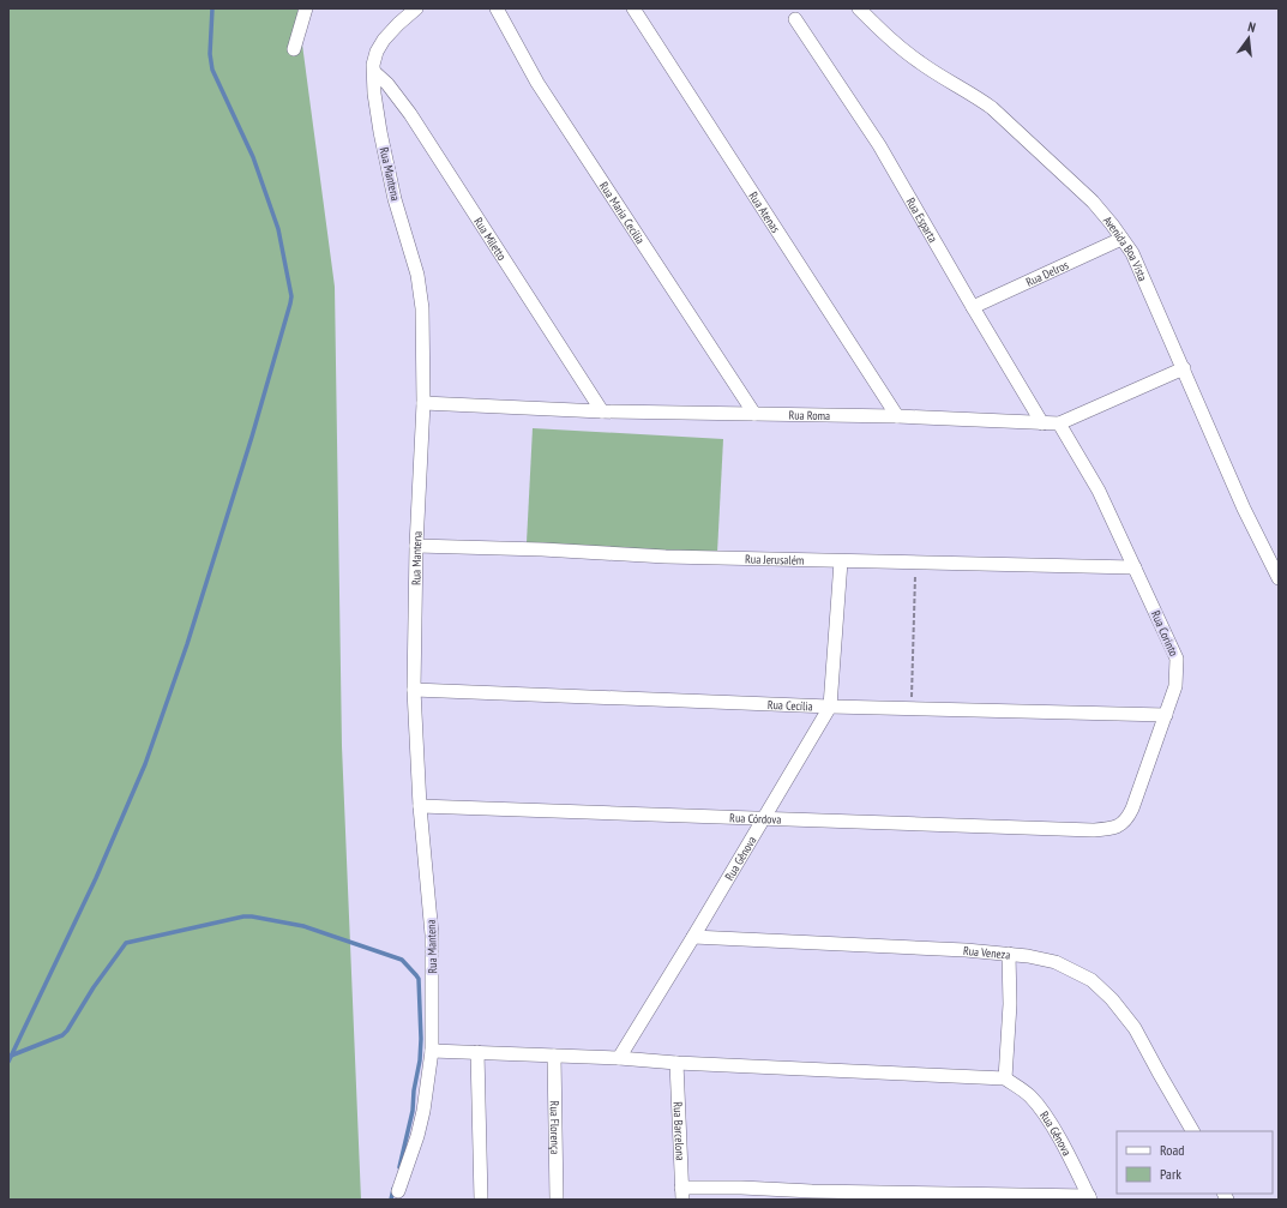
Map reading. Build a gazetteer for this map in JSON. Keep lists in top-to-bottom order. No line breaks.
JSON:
{"streets":{"street":["Rua Mantena","Rua Maria Cecília","Rua Atenas","Rua Esparta","Rua Miletto","Avenida Boa Vista","Rua Delros","Rua Roma","Rua Jerusalém","Rua Corinto","Rua Cecília","Rua Córdova","Rua Gênova","Rua Veneza","Rua Florença","Rua Barcelona"]},"crossings":[["Rua Mantena","Rua Miletto"],["Rua Mantena","Rua Roma"],["Rua Mantena","Rua Jerusalém"],["Rua Mantena","Rua Cecília"],["Rua Mantena","Rua Córdova"],["Rua Maria Cecília","Rua Roma"],["Rua Atenas","Rua Roma"],["Rua Esparta","Rua Delros"],["Rua Esparta","Rua Roma"],["Rua Miletto","Rua Roma"],["Avenida Boa Vista","Rua Delros"],["Avenida Boa Vista","Rua Roma"],["Rua Roma","Rua Corinto"],["Rua Jerusalém","Rua Corinto"],["Rua Jerusalém","Rua Gênova"],["Rua Corinto","Rua Cecília"],["Rua Corinto","Rua Córdova"],["Rua Cecília","Rua Gênova"],["Rua Córdova","Rua Gênova"],["Rua Gênova","Rua Veneza"]],"legend":["Road","Park"],"north":"top"}
